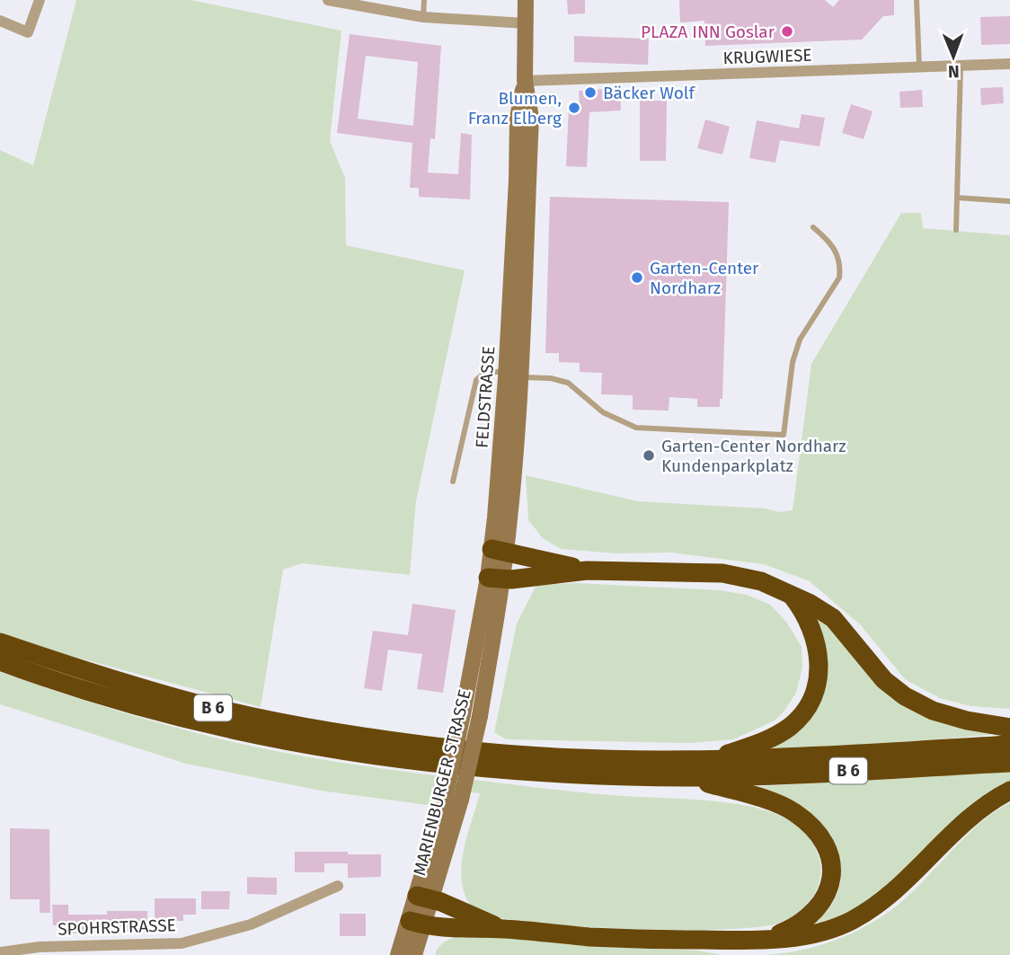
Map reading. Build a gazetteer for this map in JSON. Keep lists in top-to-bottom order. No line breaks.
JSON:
{"streets":{"highway":["B 6"],"street":["KRUGWIESE","FELDSTRASSE","MARIENBURGER STRASSE","SPOHRSTRASSE"]},"crossings":[["KRUGWIESE","FELDSTRASSE"],["FELDSTRASSE","MARIENBURGER STRASSE"]],"places":["PLAZA INN Goslar","Bäcker Wolf","Blumen, Franz Elberg","Garten-Center Nordharz","Garten-Center Nordharz Kundenparkplatz"],"north":"bottom"}
